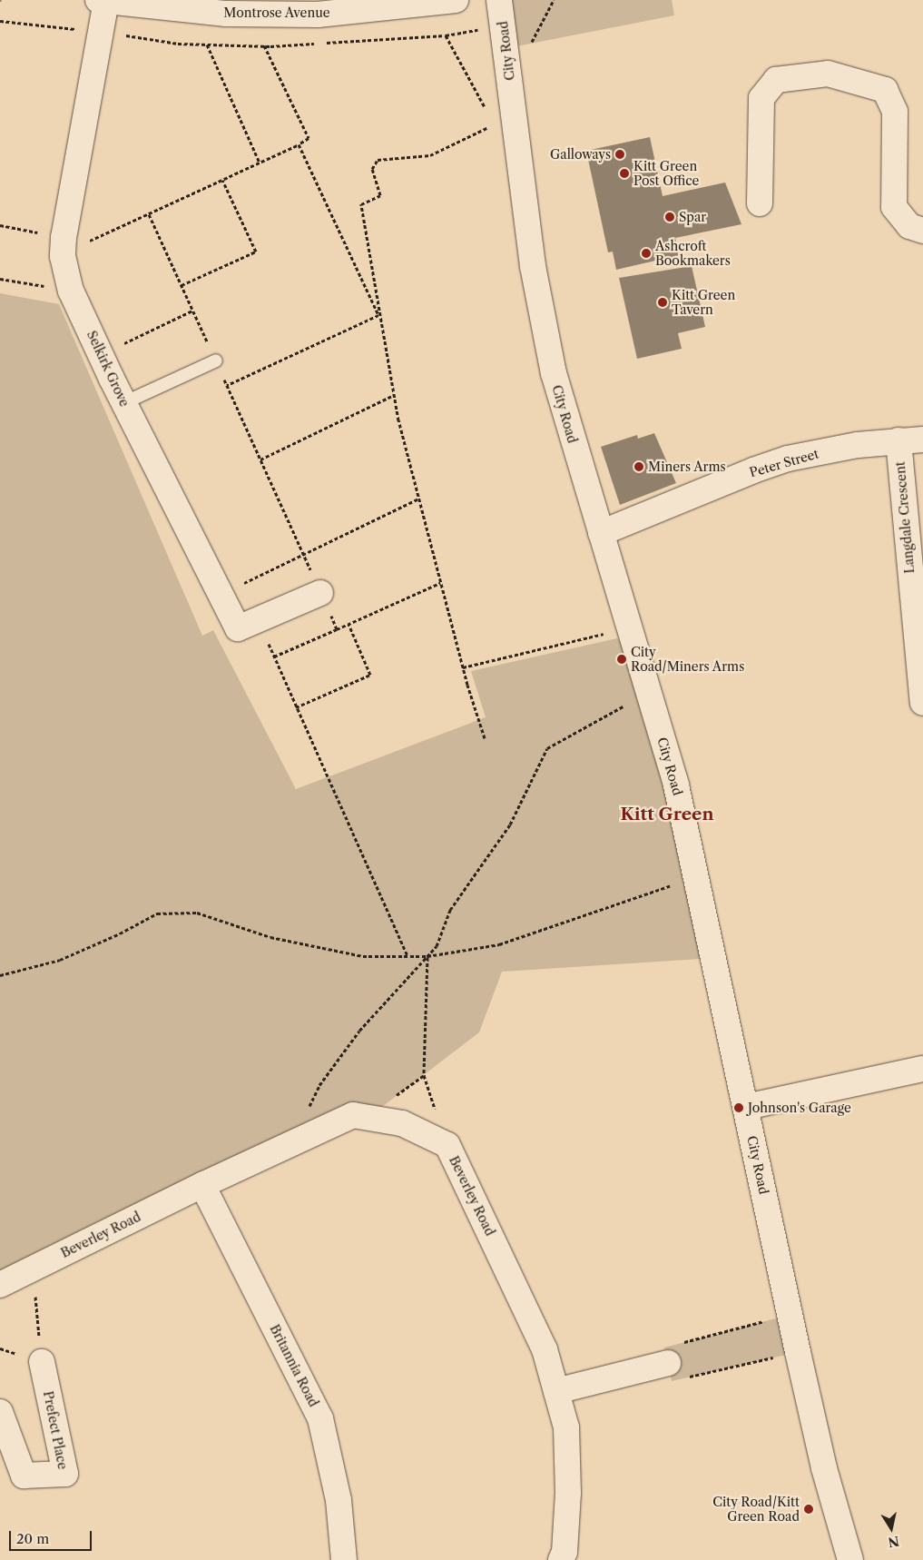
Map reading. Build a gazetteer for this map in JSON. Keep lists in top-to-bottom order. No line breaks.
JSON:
{"streets":{"street":["Montrose Avenue","City Road","Selkirk Grove","Peter Street","Langdale Crescent","Beverley Road","Britannia Road","Prefect Place"]},"crossings":[["Montrose Avenue","Selkirk Grove"],["City Road","Peter Street"],["Peter Street","Langdale Crescent"],["Beverley Road","Britannia Road"]],"districts":["Kitt Green"],"places":["Galloways","Kitt Green Post Office","Spar","Ashcroft Bookmakers","Kitt Green Tavern","Miners Arms","City Road/Miners Arms","Johnson's Garage","City Road/Kitt Green Road"],"scale_bar":"20 m","north":"bottom"}
